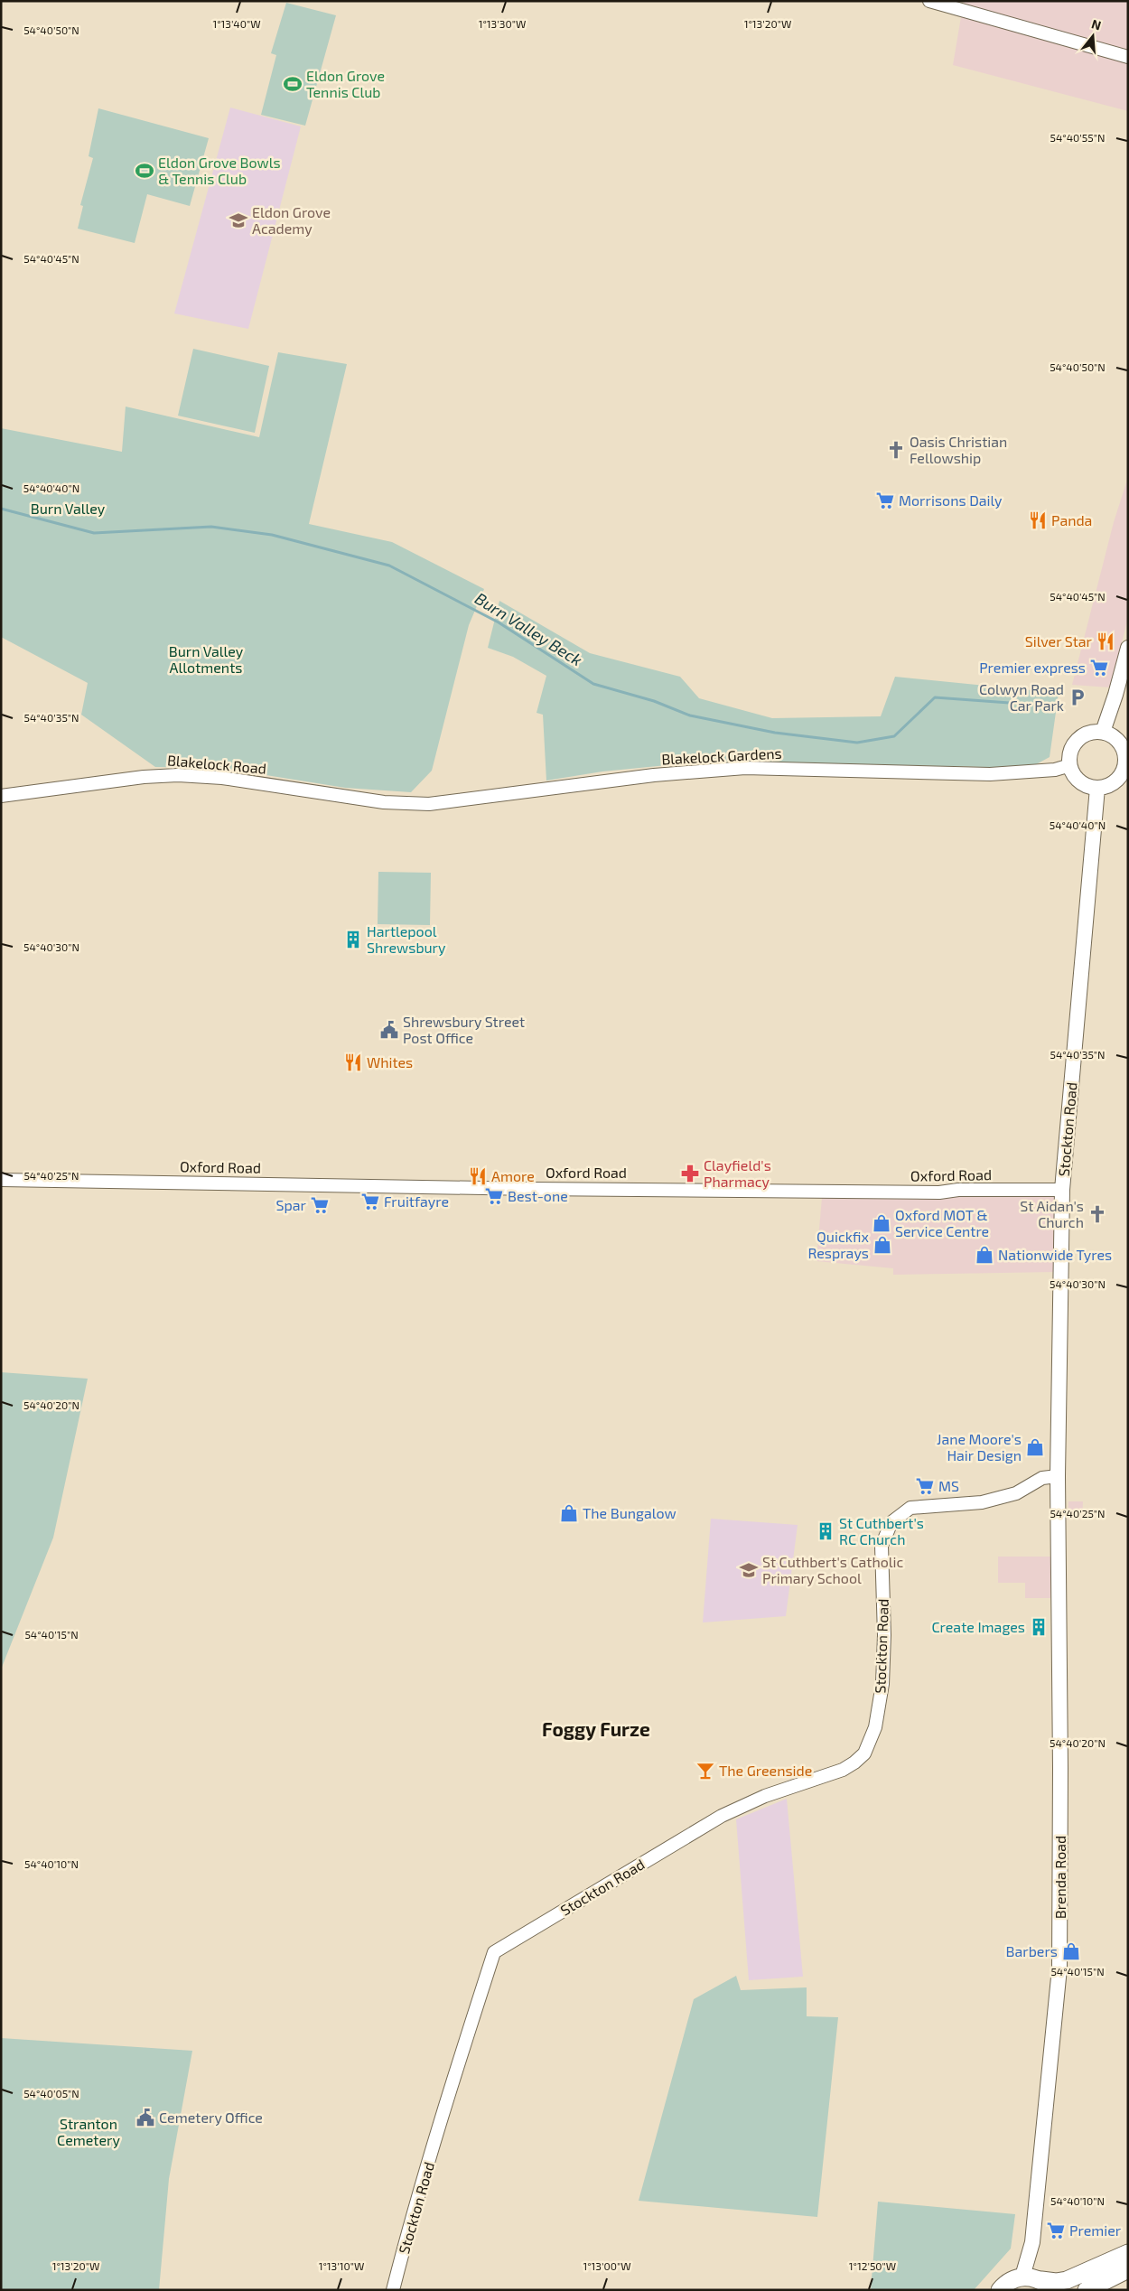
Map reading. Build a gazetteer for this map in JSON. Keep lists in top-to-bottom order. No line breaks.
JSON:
{"streets":{"main road":["Stockton Road","Brenda Road"],"street":["Blakelock Gardens","Blakelock Road","Oxford Road"]},"crossings":[["Blakelock Gardens","Blakelock Road"],["Blakelock Gardens","Stockton Road"],["Stockton Road","Oxford Road"],["Stockton Road","Brenda Road"]],"districts":["Foggy Furze"],"water":["Burn Valley Beck"],"parks":["Burn Valley","Burn Valley Allotments","Stranton Cemetery"],"places":{"sports":["Eldon Grove Tennis Club","Eldon Grove Bowls & Tennis Club"],"school or university":["Eldon Grove Academy","St Cuthbert's Catholic Primary School"],"church":["Oasis Christian Fellowship","St Aidan's Church"],"supermarket":["Morrisons Daily","Premier express","Best-one","Fruitfayre","Spar","MS","Premier"],"restaurant":["Panda","Silver Star","Whites","Amore"],"parking":["Colwyn Road Car Park"],"building":["Hartlepool Shrewsbury","St Cuthbert's RC Church","Create Images"],"public building":["Shrewsbury Street Post Office","Cemetery Office"],"pharmacy":["Clayfield's Pharmacy"],"shop":["Oxford MOT & Service Centre","Quickfix Resprays","Nationwide Tyres","Jane Moore's Hair Design","The Bungalow","Barbers"],"bar":["The Greenside"]},"north":"top","coordinates":["1°13'40\"W","1°13'30\"W","1°13'20\"W","54°40'50\"N","54°40'55\"N","54°40'45\"N","54°40'40\"N","54°40'35\"N","54°40'30\"N","54°40'25\"N","54°40'20\"N","54°40'15\"N","54°40'10\"N","54°40'05\"N","1°13'10\"W","1°13'00\"W","1°12'50\"W"]}
